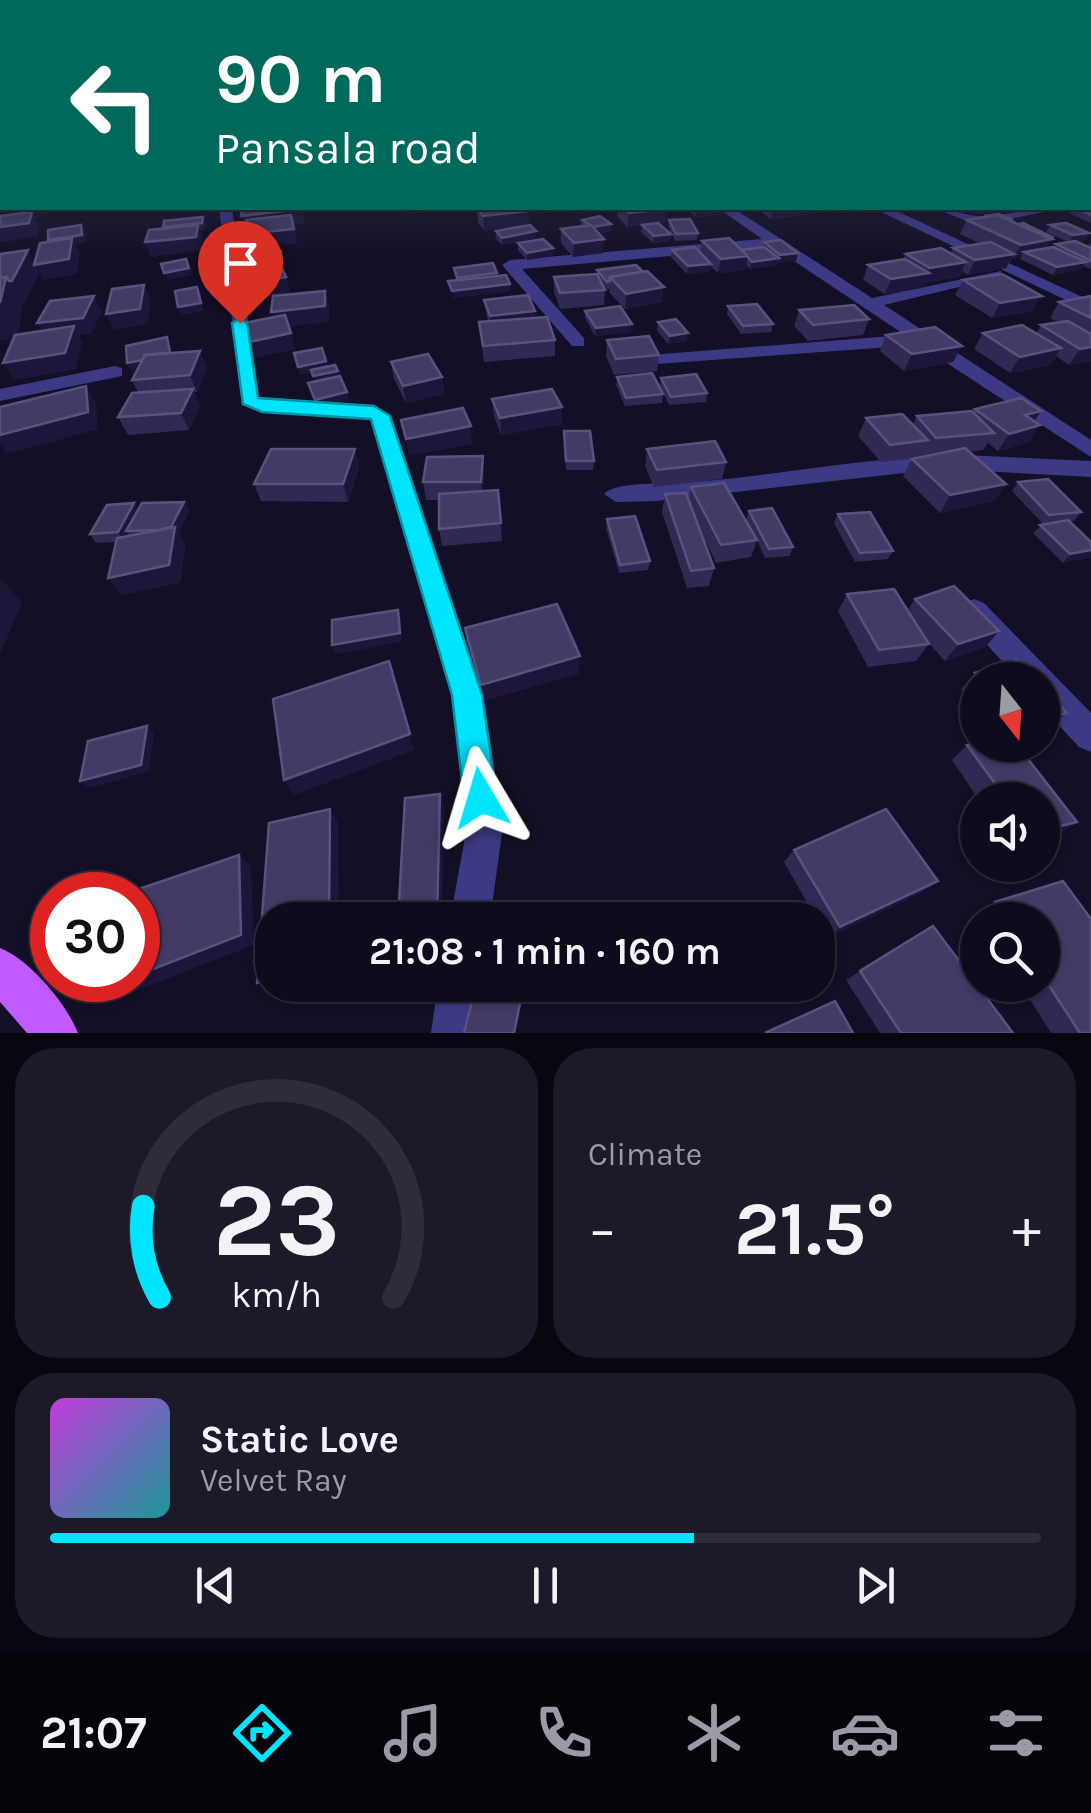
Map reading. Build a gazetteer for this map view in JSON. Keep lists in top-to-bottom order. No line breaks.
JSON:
{"north":"bottom","page":{"turn":["90 m","Pansala road"],"limit":"30","trip":"21:08 · 1 min · 160 m","tile":"Climate","heat":["−","21.5°","+"],"song":["Static Love","Velvet Ray"],"tabs":"21:07","gauge":["23","km/h"]}}
